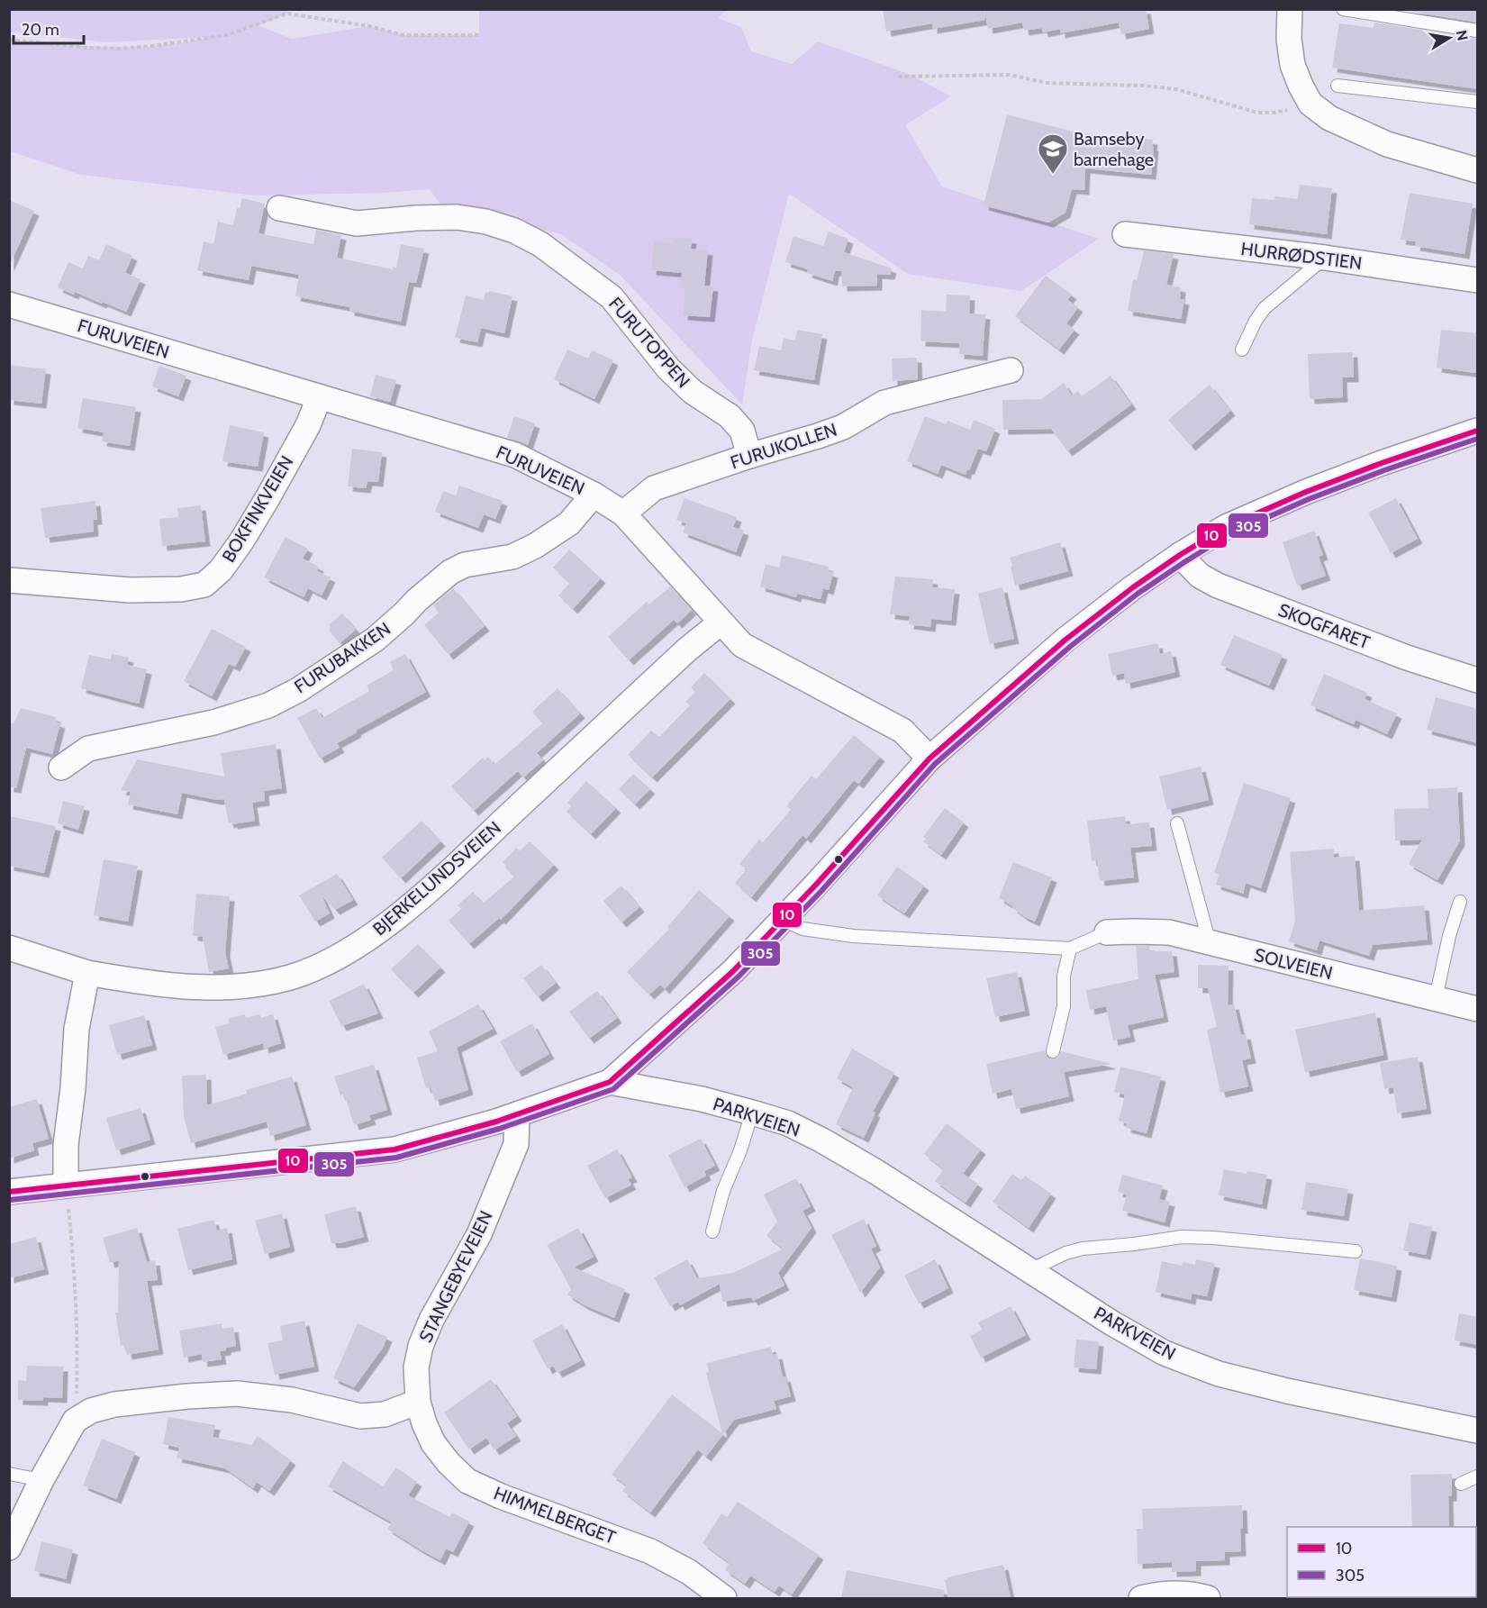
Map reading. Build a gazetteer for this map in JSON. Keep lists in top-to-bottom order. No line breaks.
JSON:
{"streets":{"street":["HURRØDSTIEN","FURUVEIEN","FURUTOPPEN","FURUKOLLEN","BOKFINKVEIEN","SKOGFARET","FURUBAKKEN","BJERKELUNDSVEIEN","SOLVEIEN","PARKVEIEN","STANGEBYEVEIEN","HIMMELBERGET"]},"crossings":[["FURUVEIEN","FURUKOLLEN"],["FURUVEIEN","BOKFINKVEIEN"],["FURUVEIEN","FURUBAKKEN"],["FURUVEIEN","BJERKELUNDSVEIEN"],["FURUTOPPEN","FURUKOLLEN"],["PARKVEIEN","STANGEBYEVEIEN"],["STANGEBYEVEIEN","HIMMELBERGET"]],"places":{"school or university":["Bamseby barnehage"]},"lines":["transit line 10","transit line 305"],"legend":["10","305"],"scale_bar":"20 m","north":"right"}
